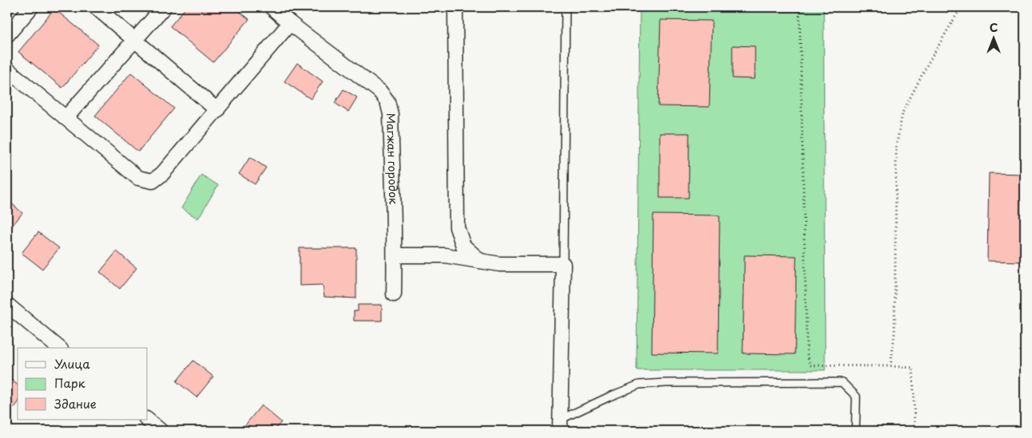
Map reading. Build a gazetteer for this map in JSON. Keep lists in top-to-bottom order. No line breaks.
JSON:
{"streets":{"street":["Магжан городок"]},"legend":["Улица","Парк","Здание"],"north":"top"}
